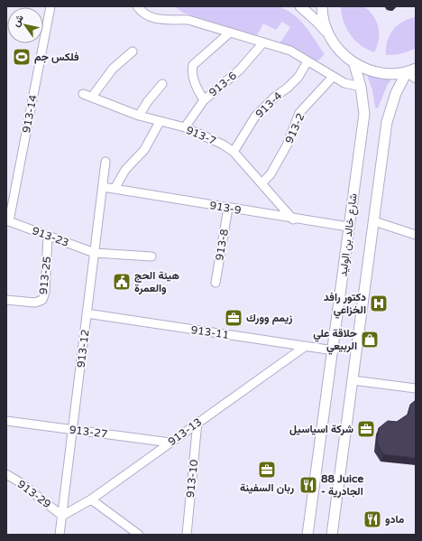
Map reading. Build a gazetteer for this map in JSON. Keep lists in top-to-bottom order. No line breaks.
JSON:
{"streets":{"main road":["شارع خالد بن الوليد"],"street":["913-6","913-4","913-14","913-2","913-7","913-9","913-23","913-8","913-25","913-11","913-12","913-27","913-13","913-10","913-29"]},"crossings":[["913-6","913-7"],["913-4","913-7"],["913-14","913-23"],["913-2","913-7"],["913-7","913-9"],["913-9","شارع خالد بن الوليد"],["913-9","913-8"],["913-9","913-12"],["شارع خالد بن الوليد","913-11"],["913-23","913-25"],["913-23","913-12"],["913-11","913-12"],["913-11","913-13"],["913-12","913-27"],["913-12","913-13"],["913-12","913-29"],["913-27","913-13"],["913-13","913-10"],["913-13","913-29"]],"places":{"sports":["فلكس جم"],"public building":["هيئة الحج والعمرة"],"hospital":["دكتور رافد الخزاعي"],"office":["زيمم وورك","شركة اسياسيل","ربان السفينة"],"shop":["حلاقة علي الربيعي"],"restaurant":["88 Juice - الجادرية","مادو"]},"north":"top left"}
